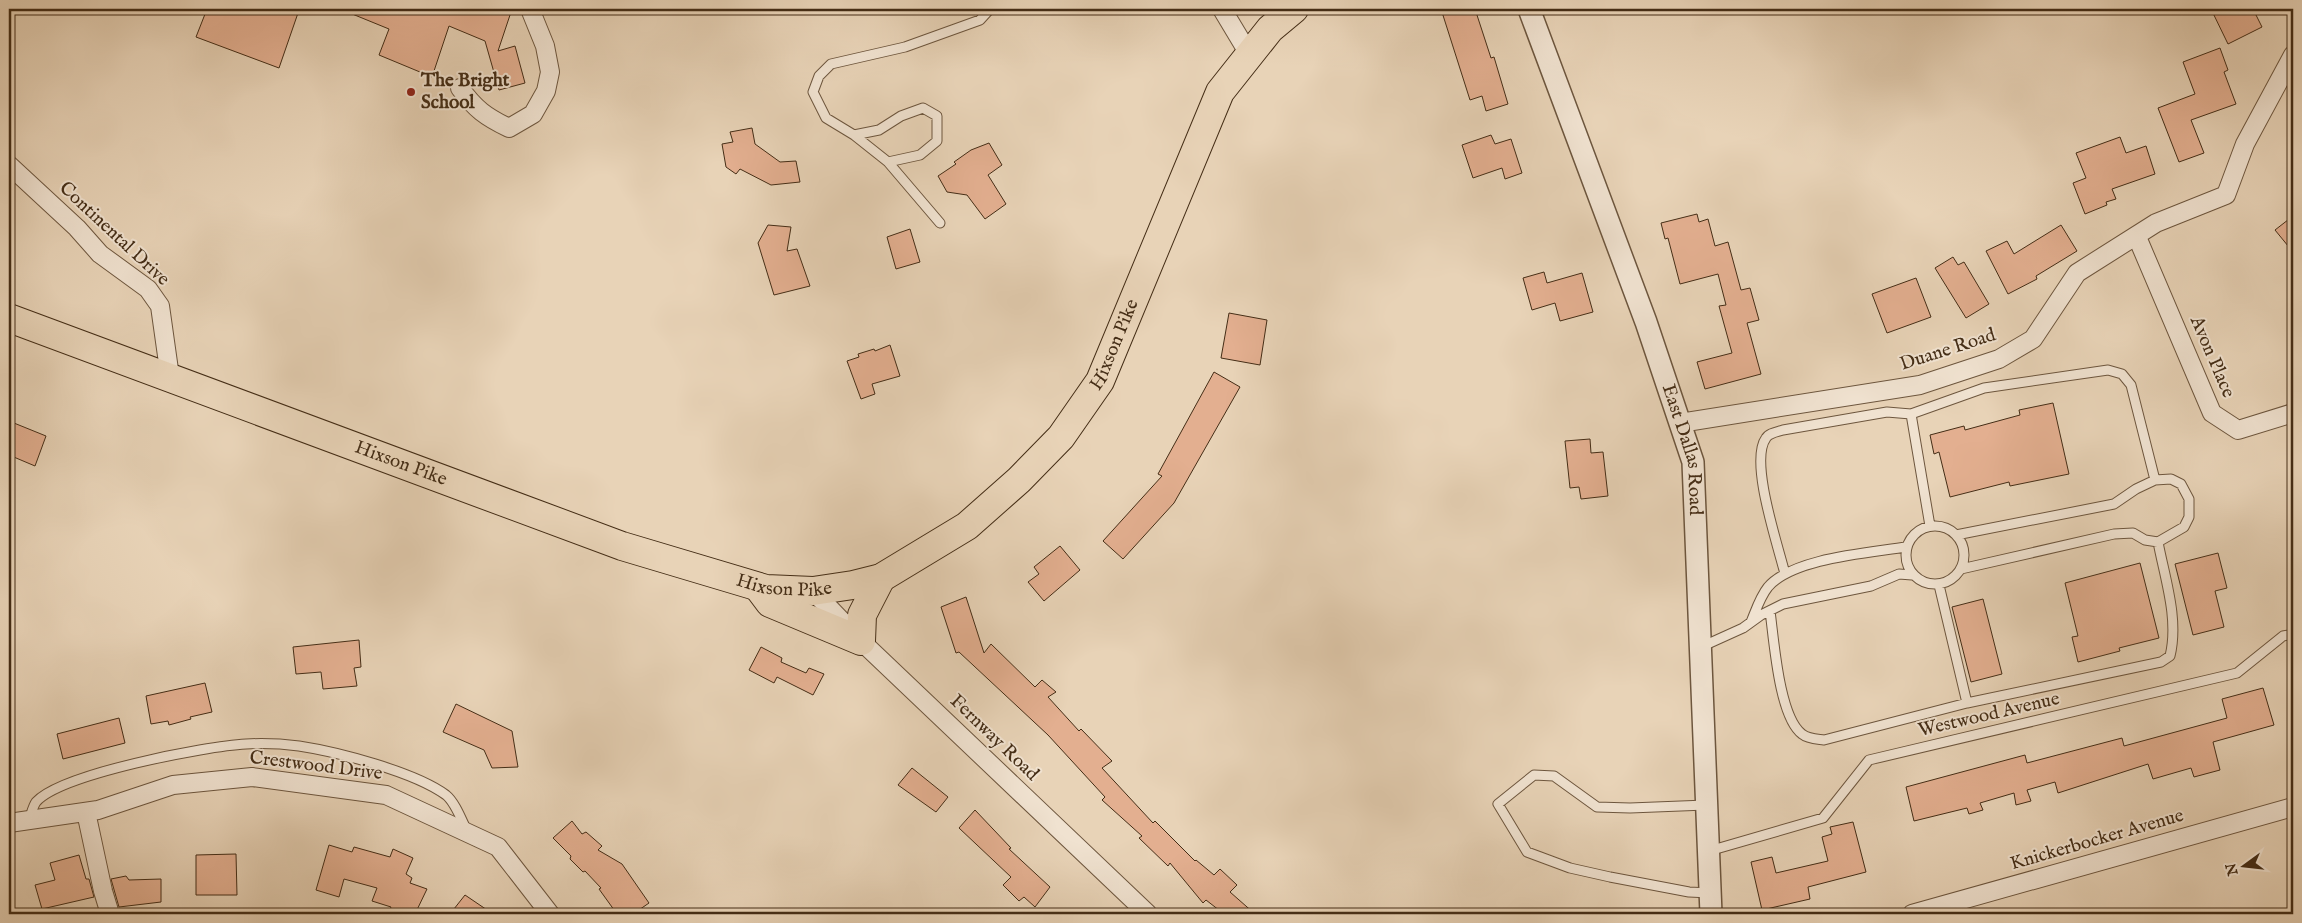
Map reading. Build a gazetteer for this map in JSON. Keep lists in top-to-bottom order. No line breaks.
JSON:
{"streets":{"main road":["Hixson Pike"],"street":["Continental Drive","Duane Road","Avon Place","East Dallas Road","Fernway Road","Crestwood Drive","Knickerbocker Avenue"],"lane":["Westwood Avenue"]},"crossings":[["Continental Drive","Hixson Pike"],["Hixson Pike","Fernway Road"],["Duane Road","Avon Place"],["Duane Road","East Dallas Road"],["East Dallas Road","Westwood Avenue"]],"places":["The Bright School"],"north":"left"}
